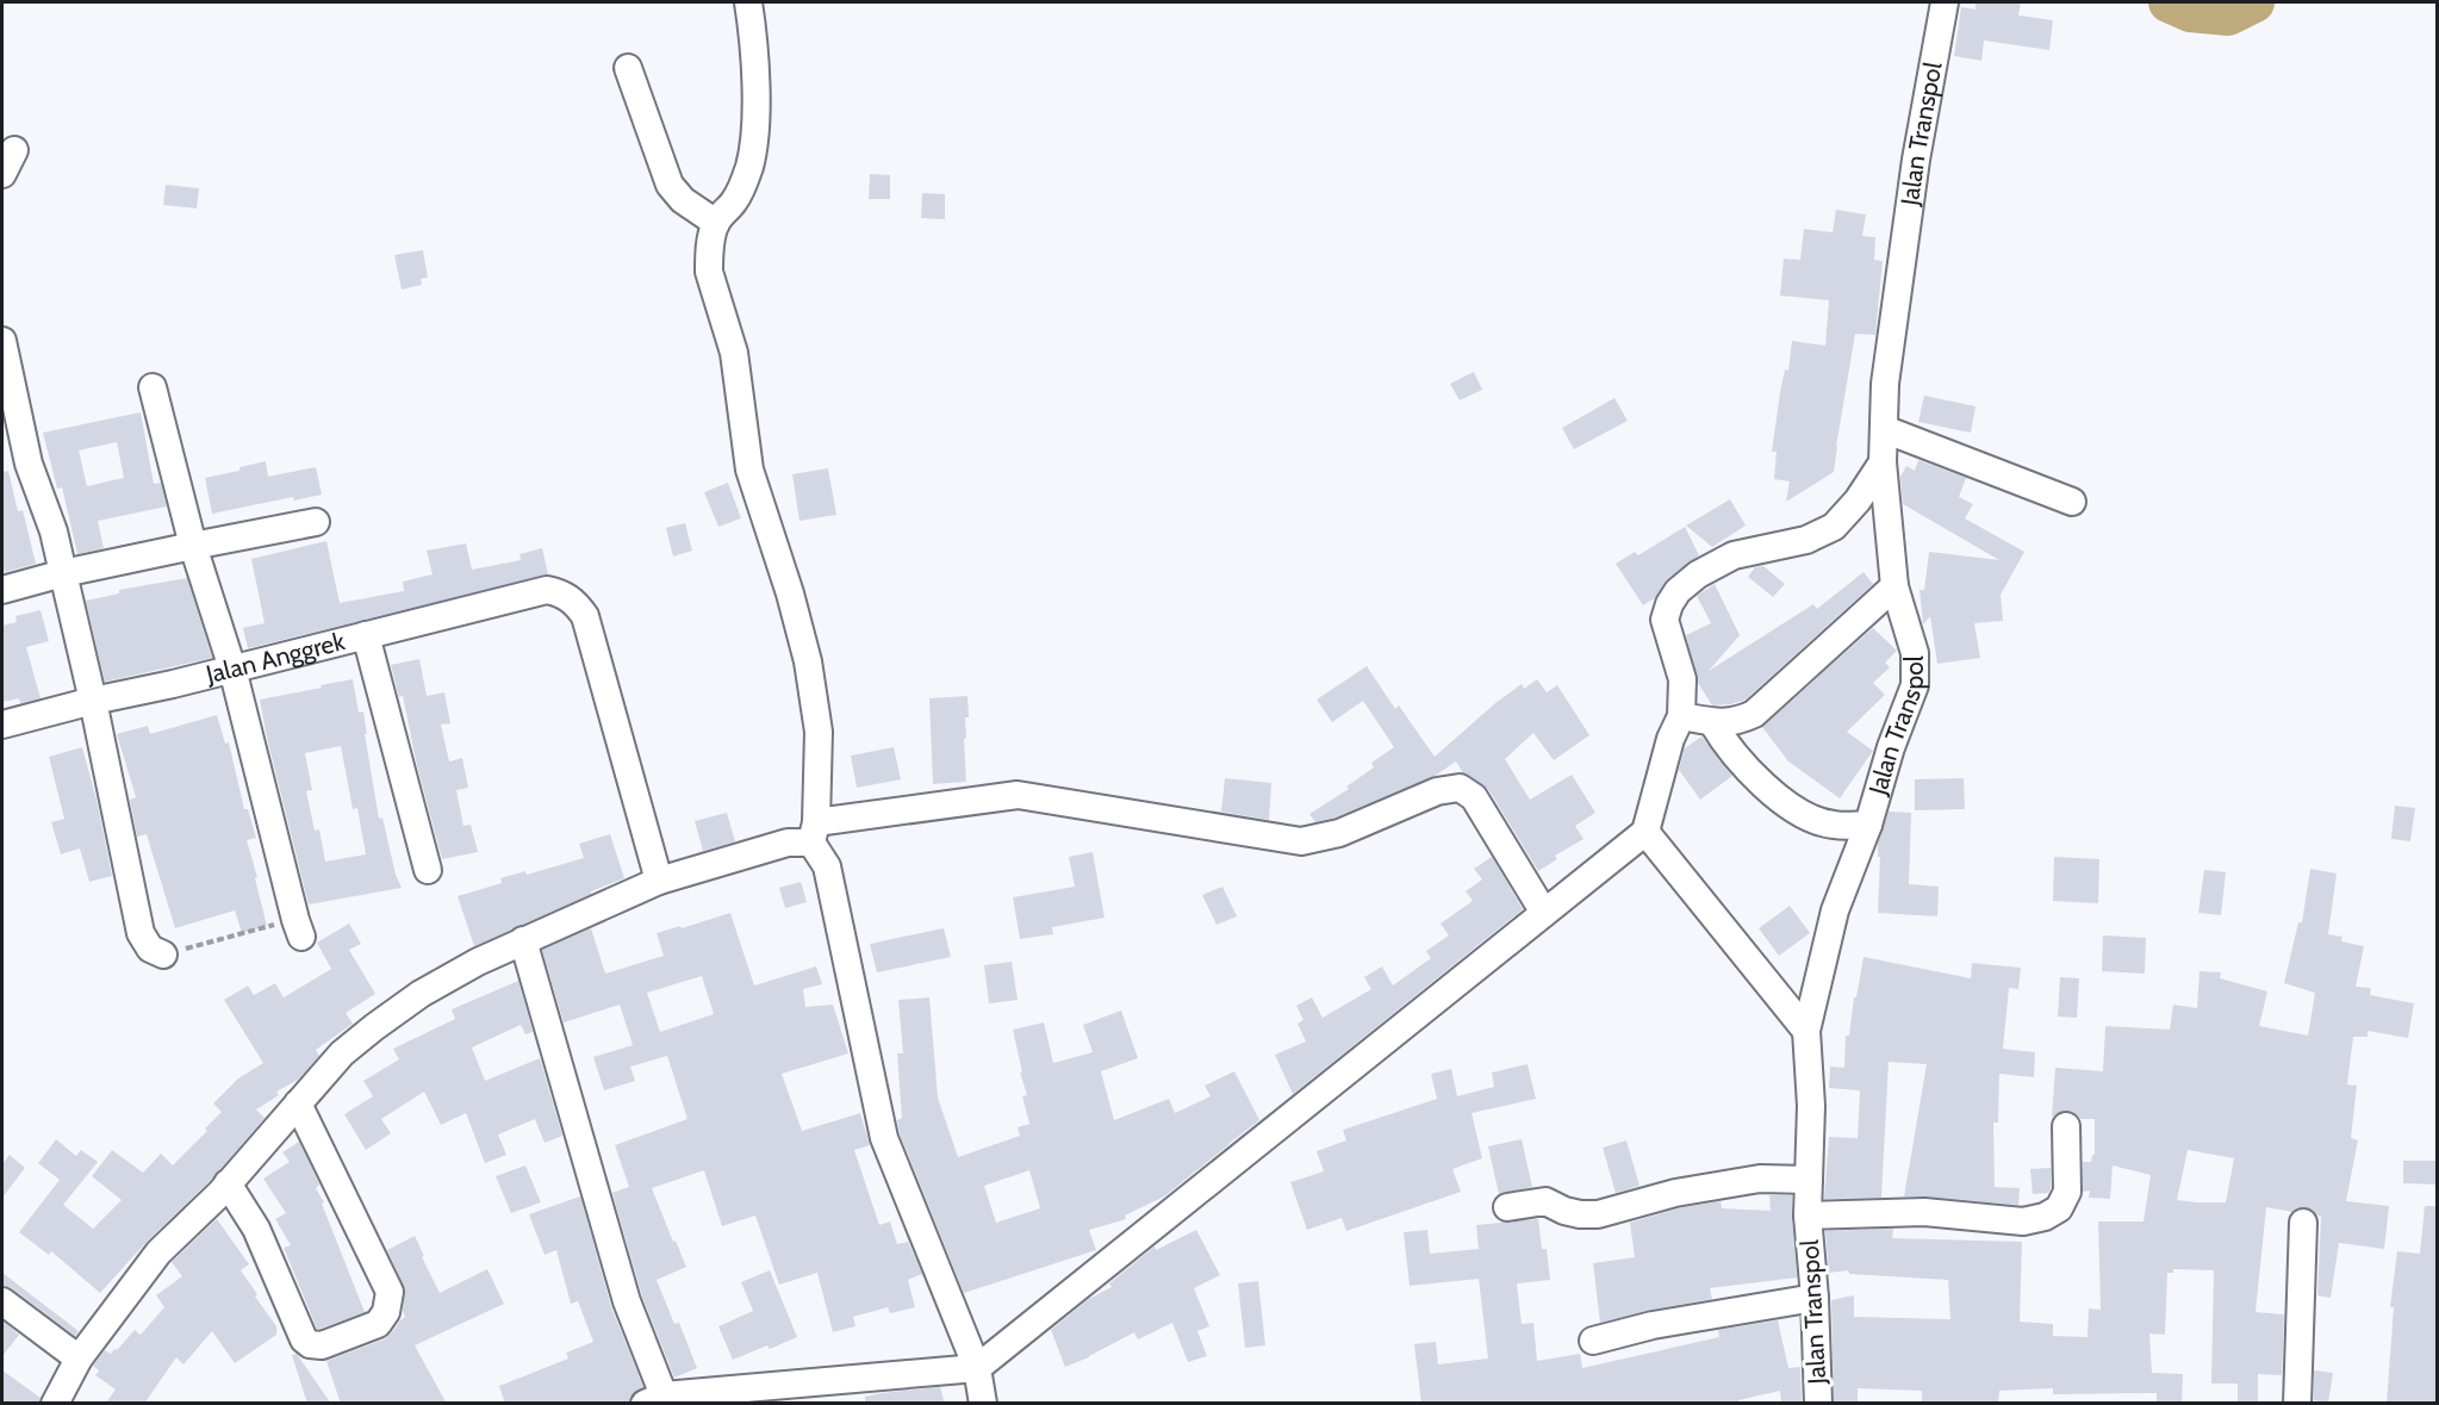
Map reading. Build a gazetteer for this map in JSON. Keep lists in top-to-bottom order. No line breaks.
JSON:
{"streets":{"street":["Jalan Transpol","Jalan Anggrek"]}}
